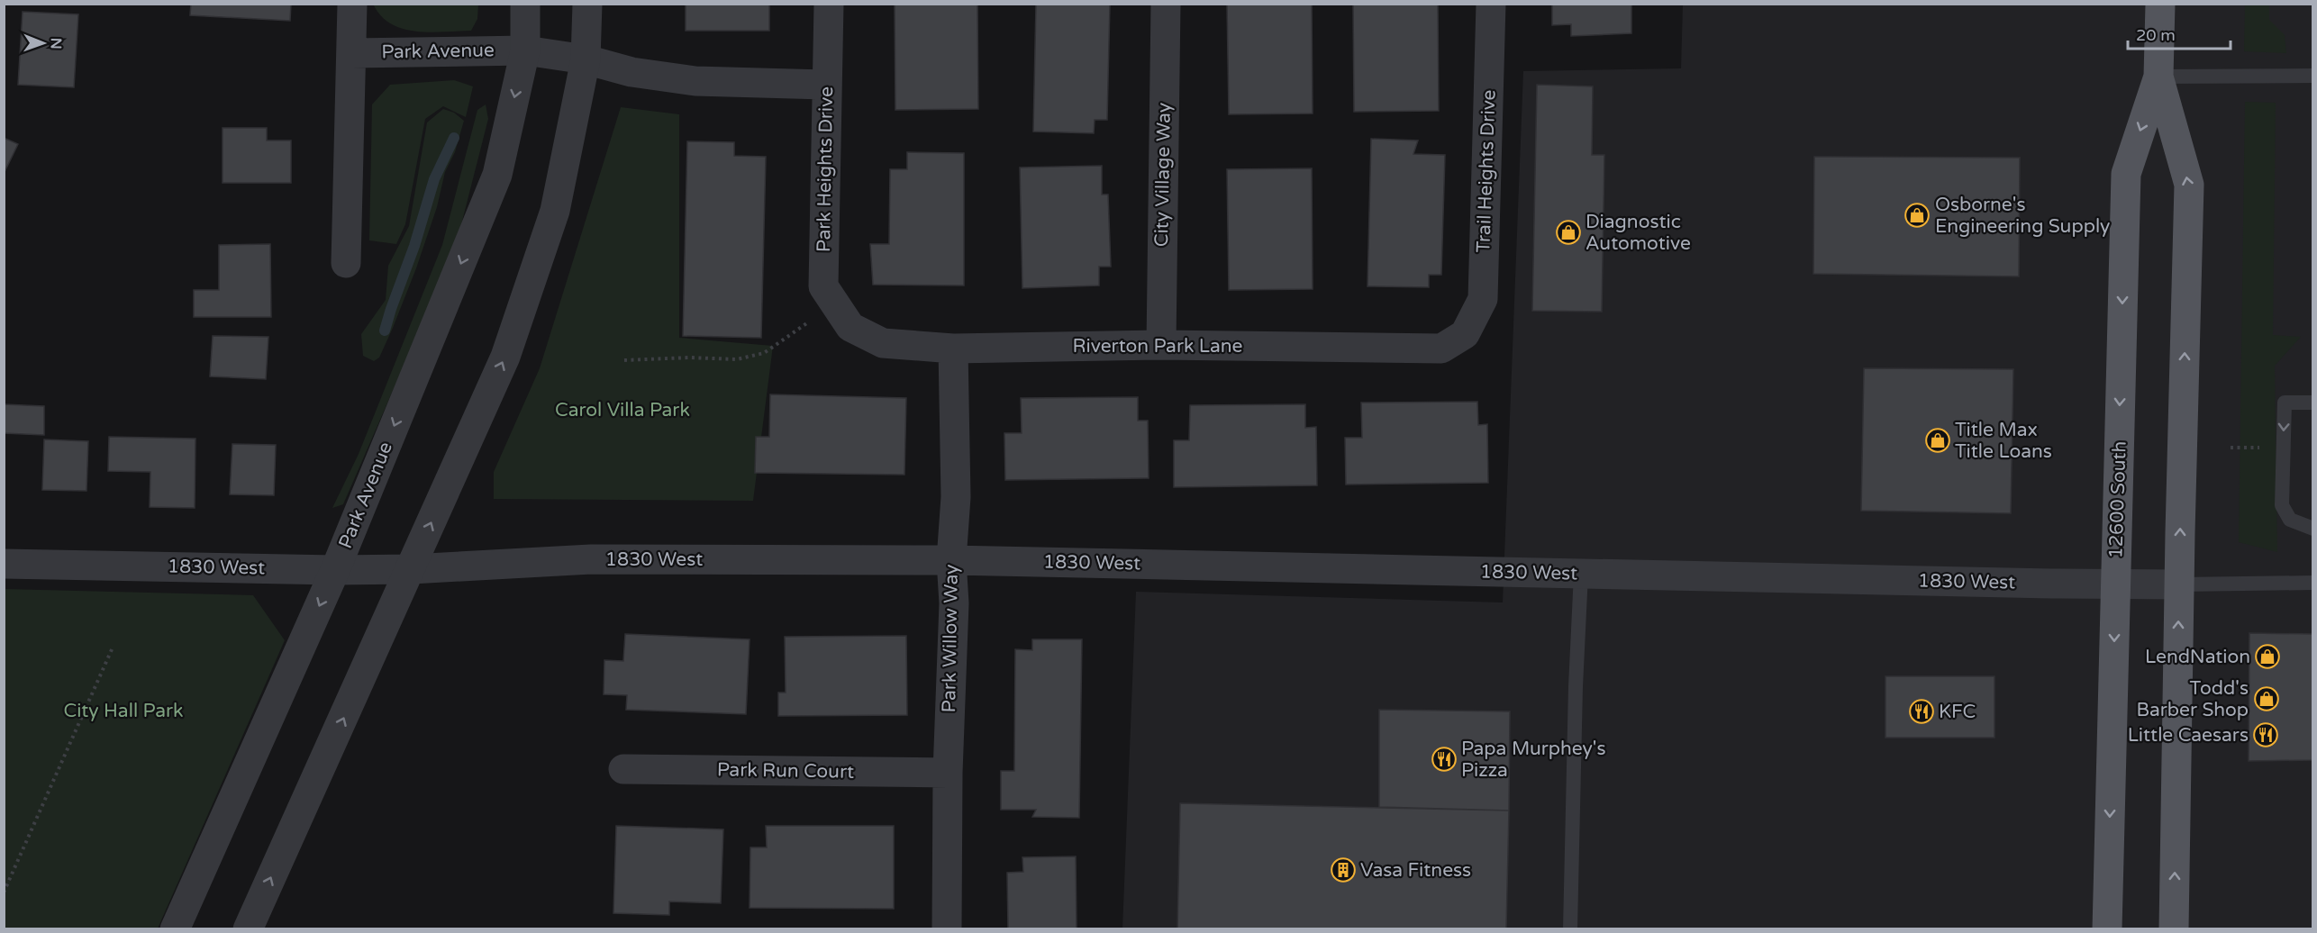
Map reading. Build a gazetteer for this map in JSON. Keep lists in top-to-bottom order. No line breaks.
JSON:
{"streets":{"main road":["12600 South"],"street":["Park Avenue","Park Heights Drive","Trail Heights Drive","City Village Way","Riverton Park Lane","1830 West","Park Willow Way","Park Run Court"]},"crossings":[["Park Avenue","Park Heights Drive"],["Park Avenue","1830 West"],["Park Heights Drive","Riverton Park Lane"],["Trail Heights Drive","Riverton Park Lane"],["City Village Way","Riverton Park Lane"],["Riverton Park Lane","Park Willow Way"],["12600 South","1830 West"],["1830 West","Park Willow Way"],["Park Willow Way","Park Run Court"]],"parks":["Carol Villa Park","City Hall Park"],"places":{"shop":["Osborne's Engineering Supply","Diagnostic Automotive","Title Max Title Loans","LendNation","Todd's Barber Shop"],"restaurant":["KFC","Little Caesars","Papa Murphey's Pizza"],"building":["Vasa Fitness"]},"scale_bar":"20 m","north":"right"}
